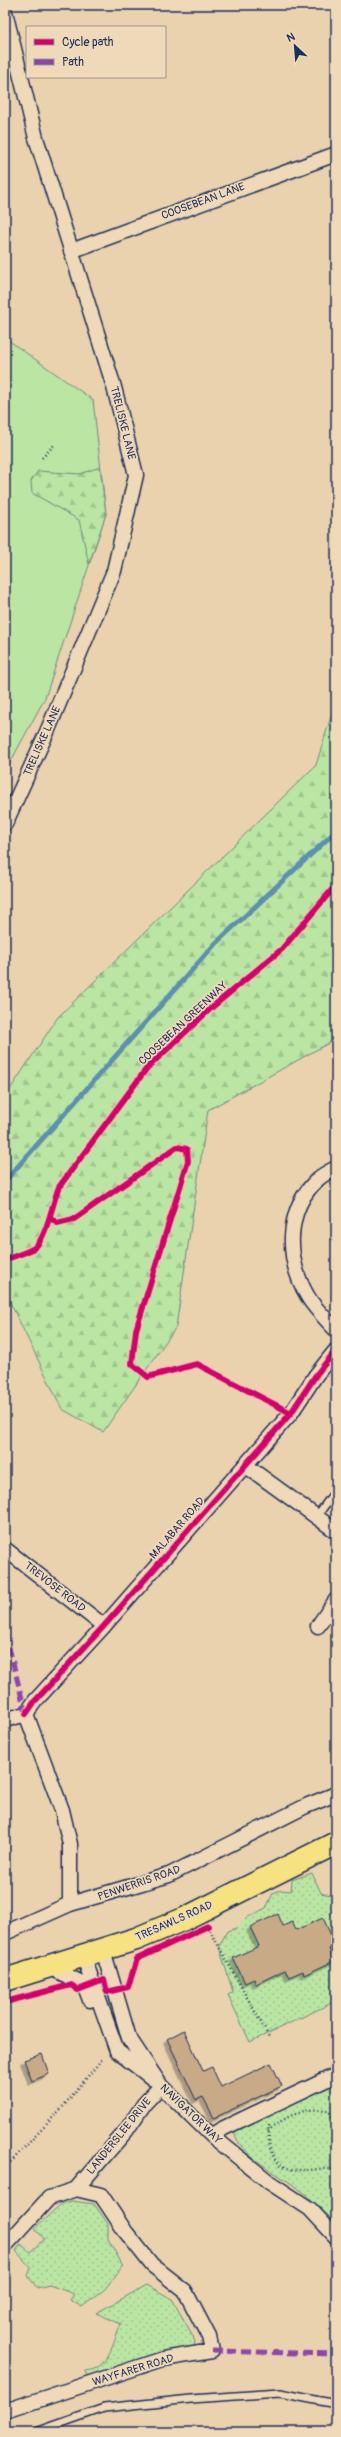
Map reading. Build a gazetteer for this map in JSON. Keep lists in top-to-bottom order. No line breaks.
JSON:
{"streets":{"highway":["TRESAWLS ROAD"],"street":["COOSEBEAN LANE","TRELISKE LANE","MALABAR ROAD","TREVOSE ROAD","PENWERRIS ROAD","NAVIGATOR WAY","LANDERSLEE DRIVE","WAYFARER ROAD"],"cycle path":["COOSEBEAN GREENWAY"]},"crossings":[["COOSEBEAN LANE","TRELISKE LANE"],["MALABAR ROAD","TREVOSE ROAD"],["TRESAWLS ROAD","NAVIGATOR WAY"],["NAVIGATOR WAY","LANDERSLEE DRIVE"],["LANDERSLEE DRIVE","WAYFARER ROAD"]],"legend":["Cycle path","Path"],"north":"top left"}
